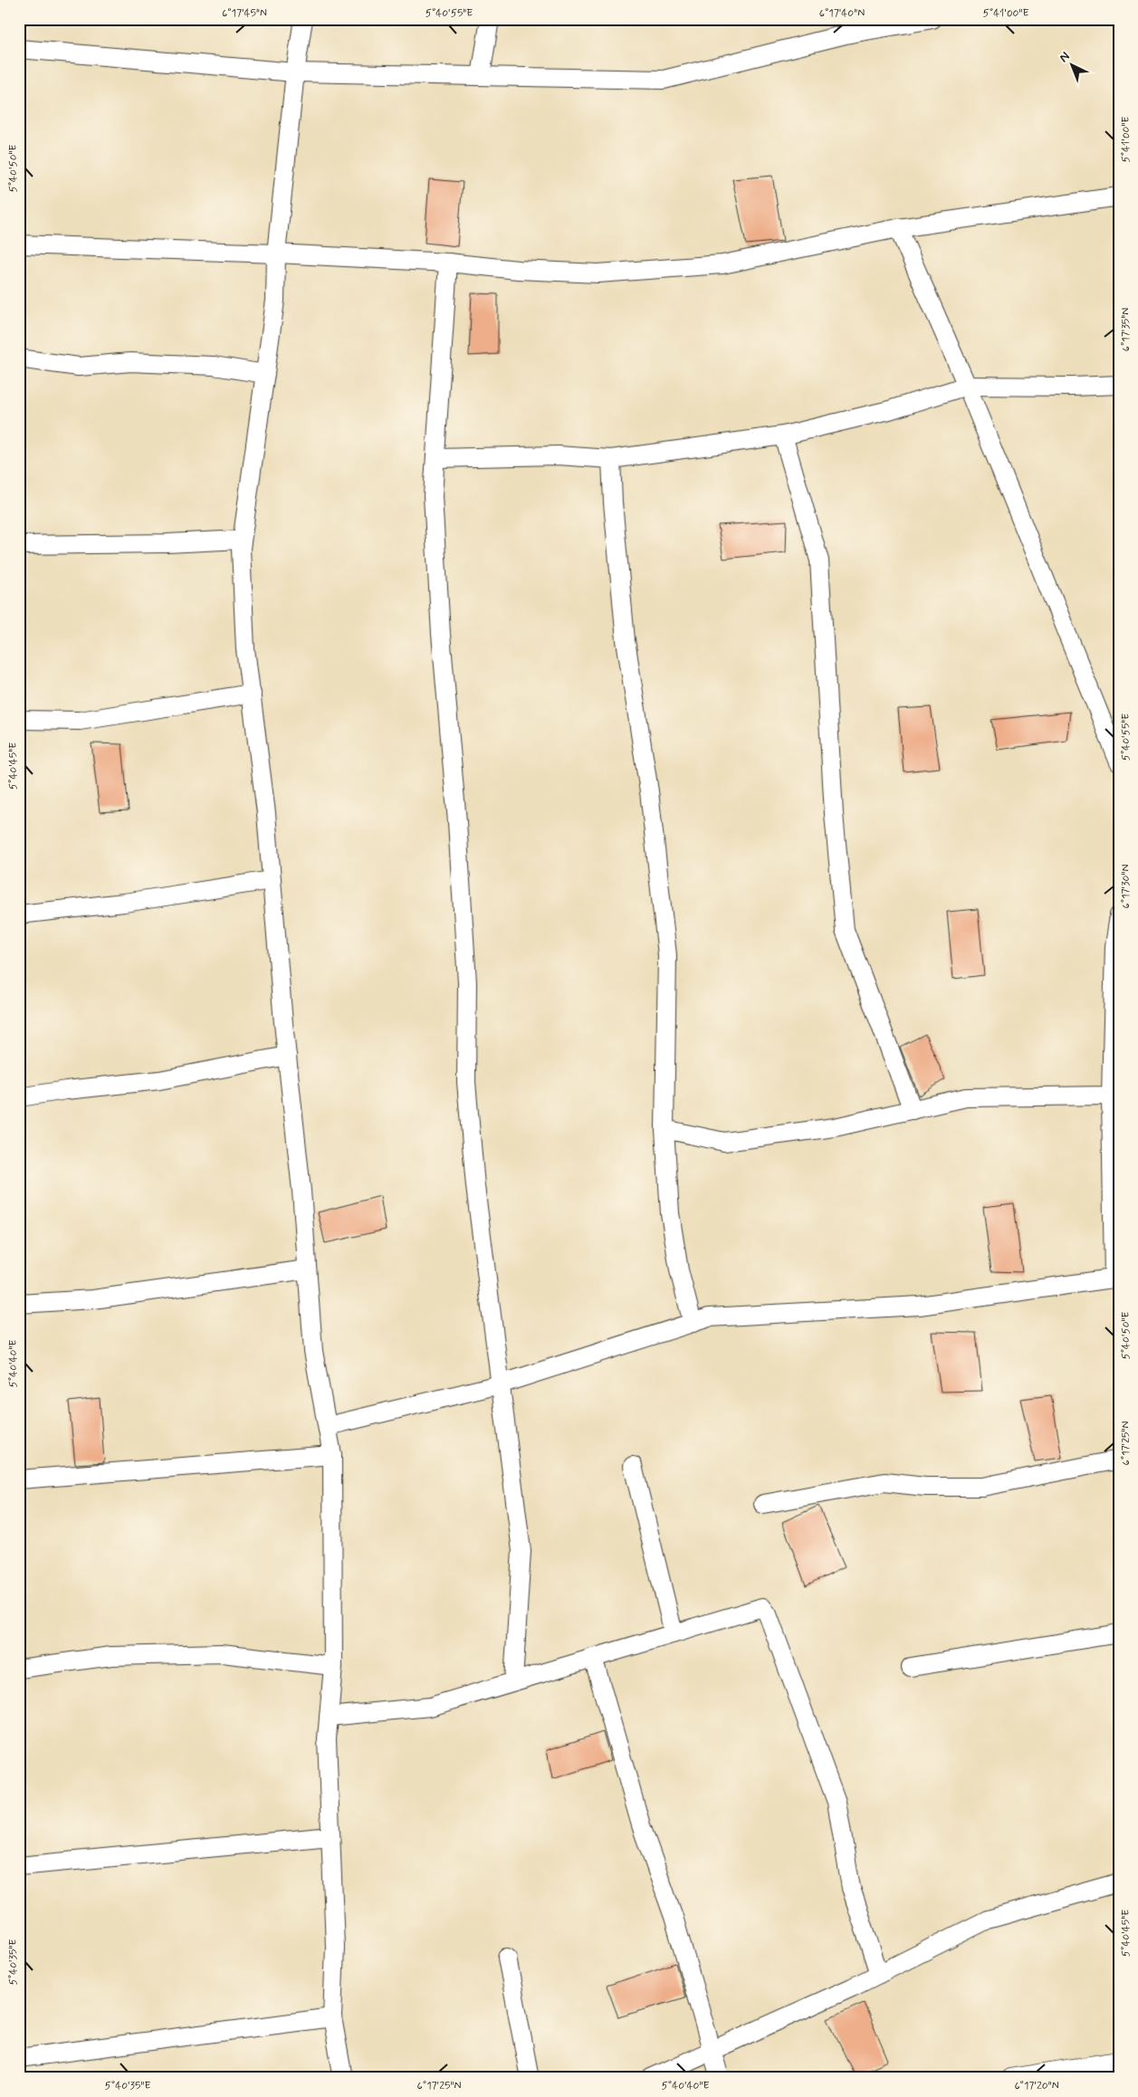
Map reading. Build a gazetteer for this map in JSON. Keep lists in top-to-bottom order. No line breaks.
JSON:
{"north":"top left","coordinates":["6°17'45\"N","5°40'55\"E","6°17'40\"N","5°41'00\"E","5°40'50\"E","6°17'35\"N","5°40'45\"E","6°17'30\"N","5°40'40\"E","6°17'25\"N","5°40'35\"E","6°17'20\"N"]}
